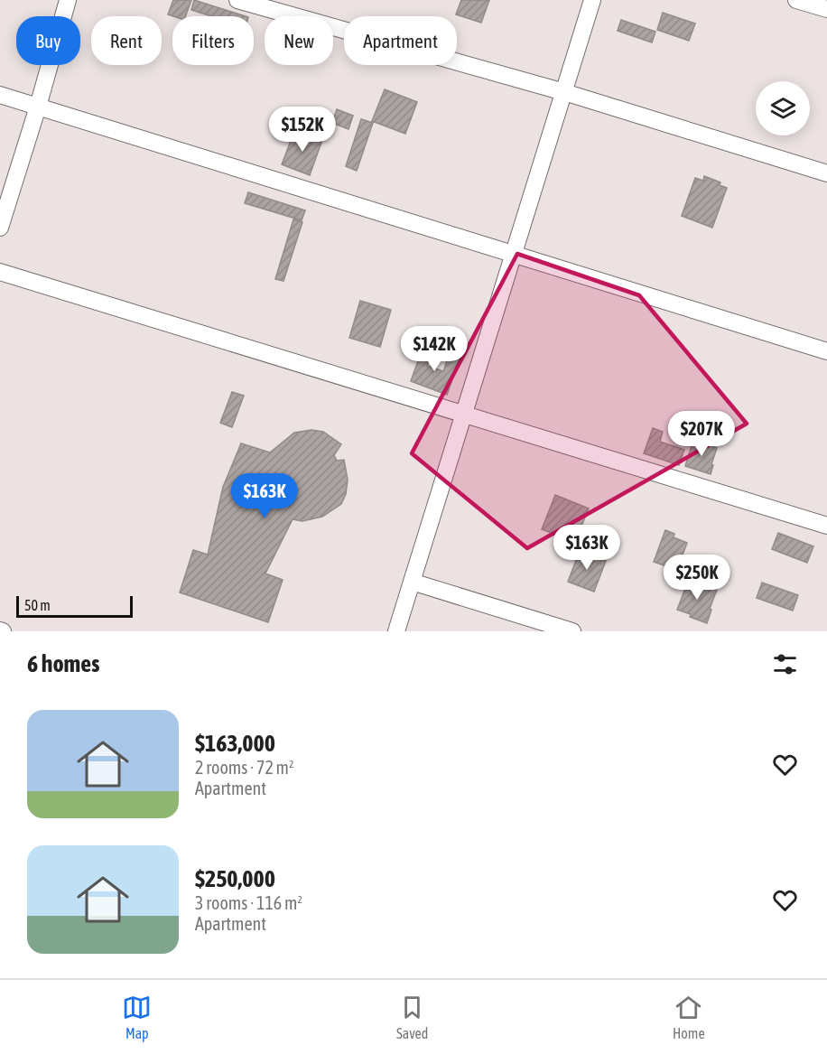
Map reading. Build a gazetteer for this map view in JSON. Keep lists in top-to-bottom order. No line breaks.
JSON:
{"scale_bar":"50 m","page":{"chip":["Buy","Rent","Filters","New","Apartment"],"price":["$152K","$142K","$207K","$163K","$163K","$250K"],"scale":"50 m","heading":"6 homes","list":[{"name":"$163,000","note":"2 rooms · 72 m² · Apartment"},{"name":"$250,000","note":"3 rooms · 116 m² · Apartment"}],"tabs":["Map","Saved","Home"]}}
